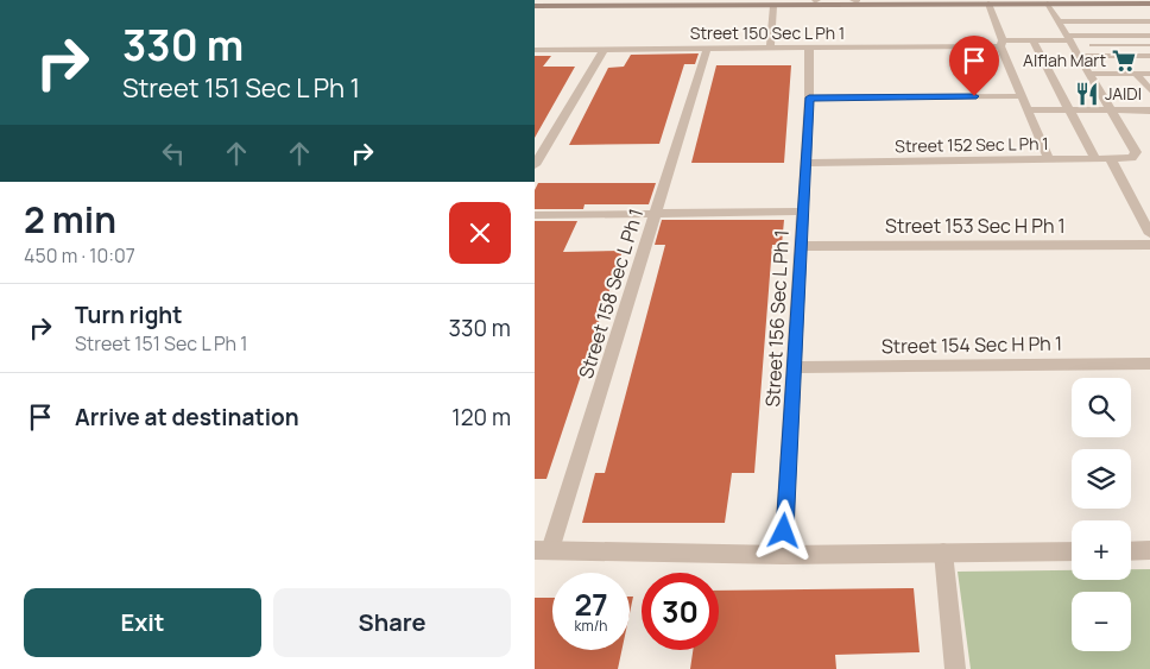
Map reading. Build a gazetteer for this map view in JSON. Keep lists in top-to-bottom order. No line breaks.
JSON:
{"streets":{"street":["Street 150 Sec L Ph 1","Street 152 Sec L Ph 1","Street 153 Sec H Ph 1","Street 158 Sec L Ph 1","Street 156 Sec L Ph 1","Street 154 Sec H Ph 1"]},"crossings":[["Street 150 Sec L Ph 1","Street 158 Sec L Ph 1"],["Street 150 Sec L Ph 1","Street 156 Sec L Ph 1"],["Street 152 Sec L Ph 1","Street 156 Sec L Ph 1"],["Street 153 Sec H Ph 1","Street 156 Sec L Ph 1"],["Street 156 Sec L Ph 1","Street 154 Sec H Ph 1"]],"places":{"supermarket":["Alflah Mart"],"restaurant":["JAIDI"]},"page":{"turn":["330 m","Street 151 Sec L Ph 1"],"heading":["2 min","450 m · 10:07"],"list":[{"name":"Turn right","note":"Street 151 Sec L Ph 1","value":"330 m"},{"name":"Arrive at destination","value":"120 m"}],"map_buttons":["+","−"],"speed":"27 km/h","limit":"30","buttons":["Exit","Share"]}}
